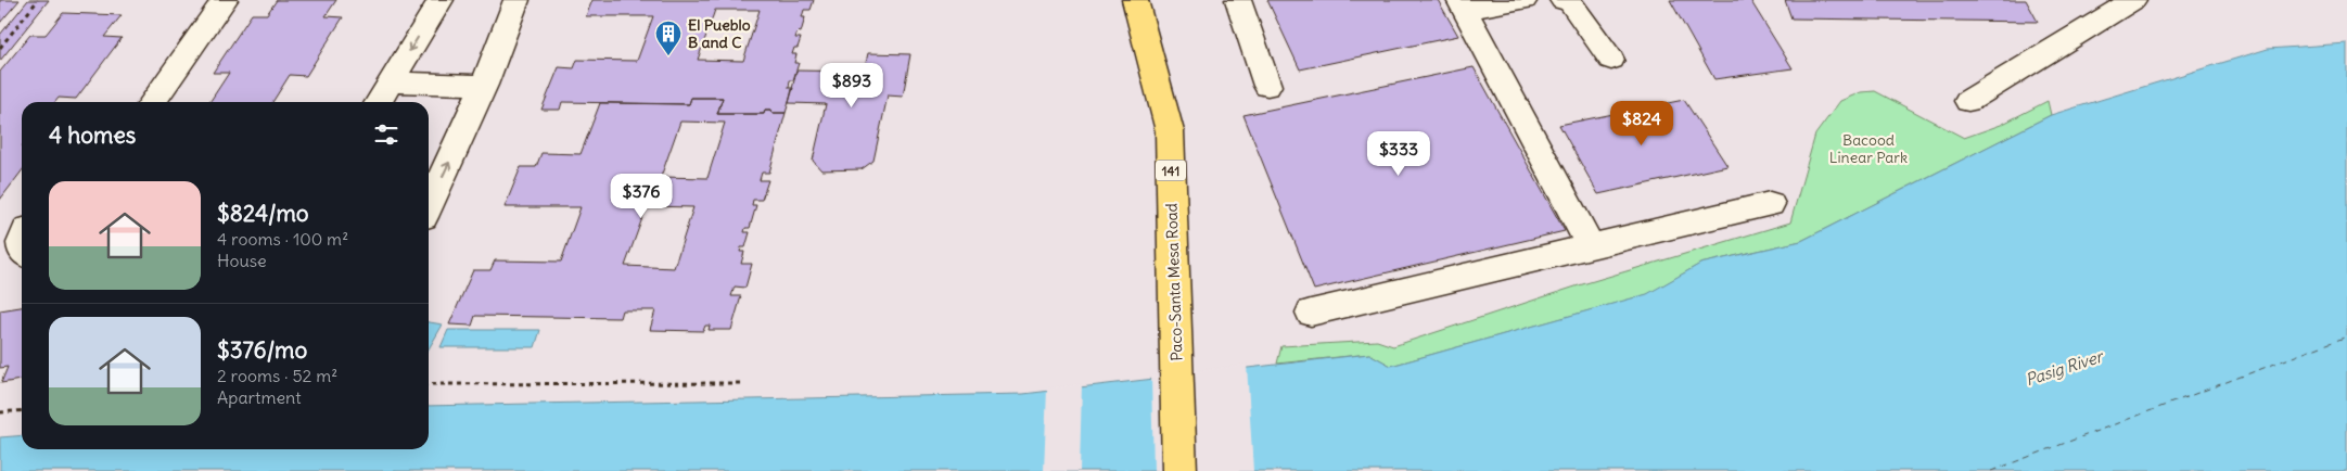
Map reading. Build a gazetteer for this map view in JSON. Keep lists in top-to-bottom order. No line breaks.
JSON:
{"streets":{"main road":["141","Paco-Santa Mesa Road"]},"water":["Pasig River"],"parks":["Bacood Linear Park"],"places":{"building":["El Pueblo B and C"]},"page":{"price":["$893","$824","$333","$376"],"heading":"4 homes","list":[{"name":"$824/mo","note":"4 rooms · 100 m² · House"},{"name":"$376/mo","note":"2 rooms · 52 m² · Apartment"}]}}
